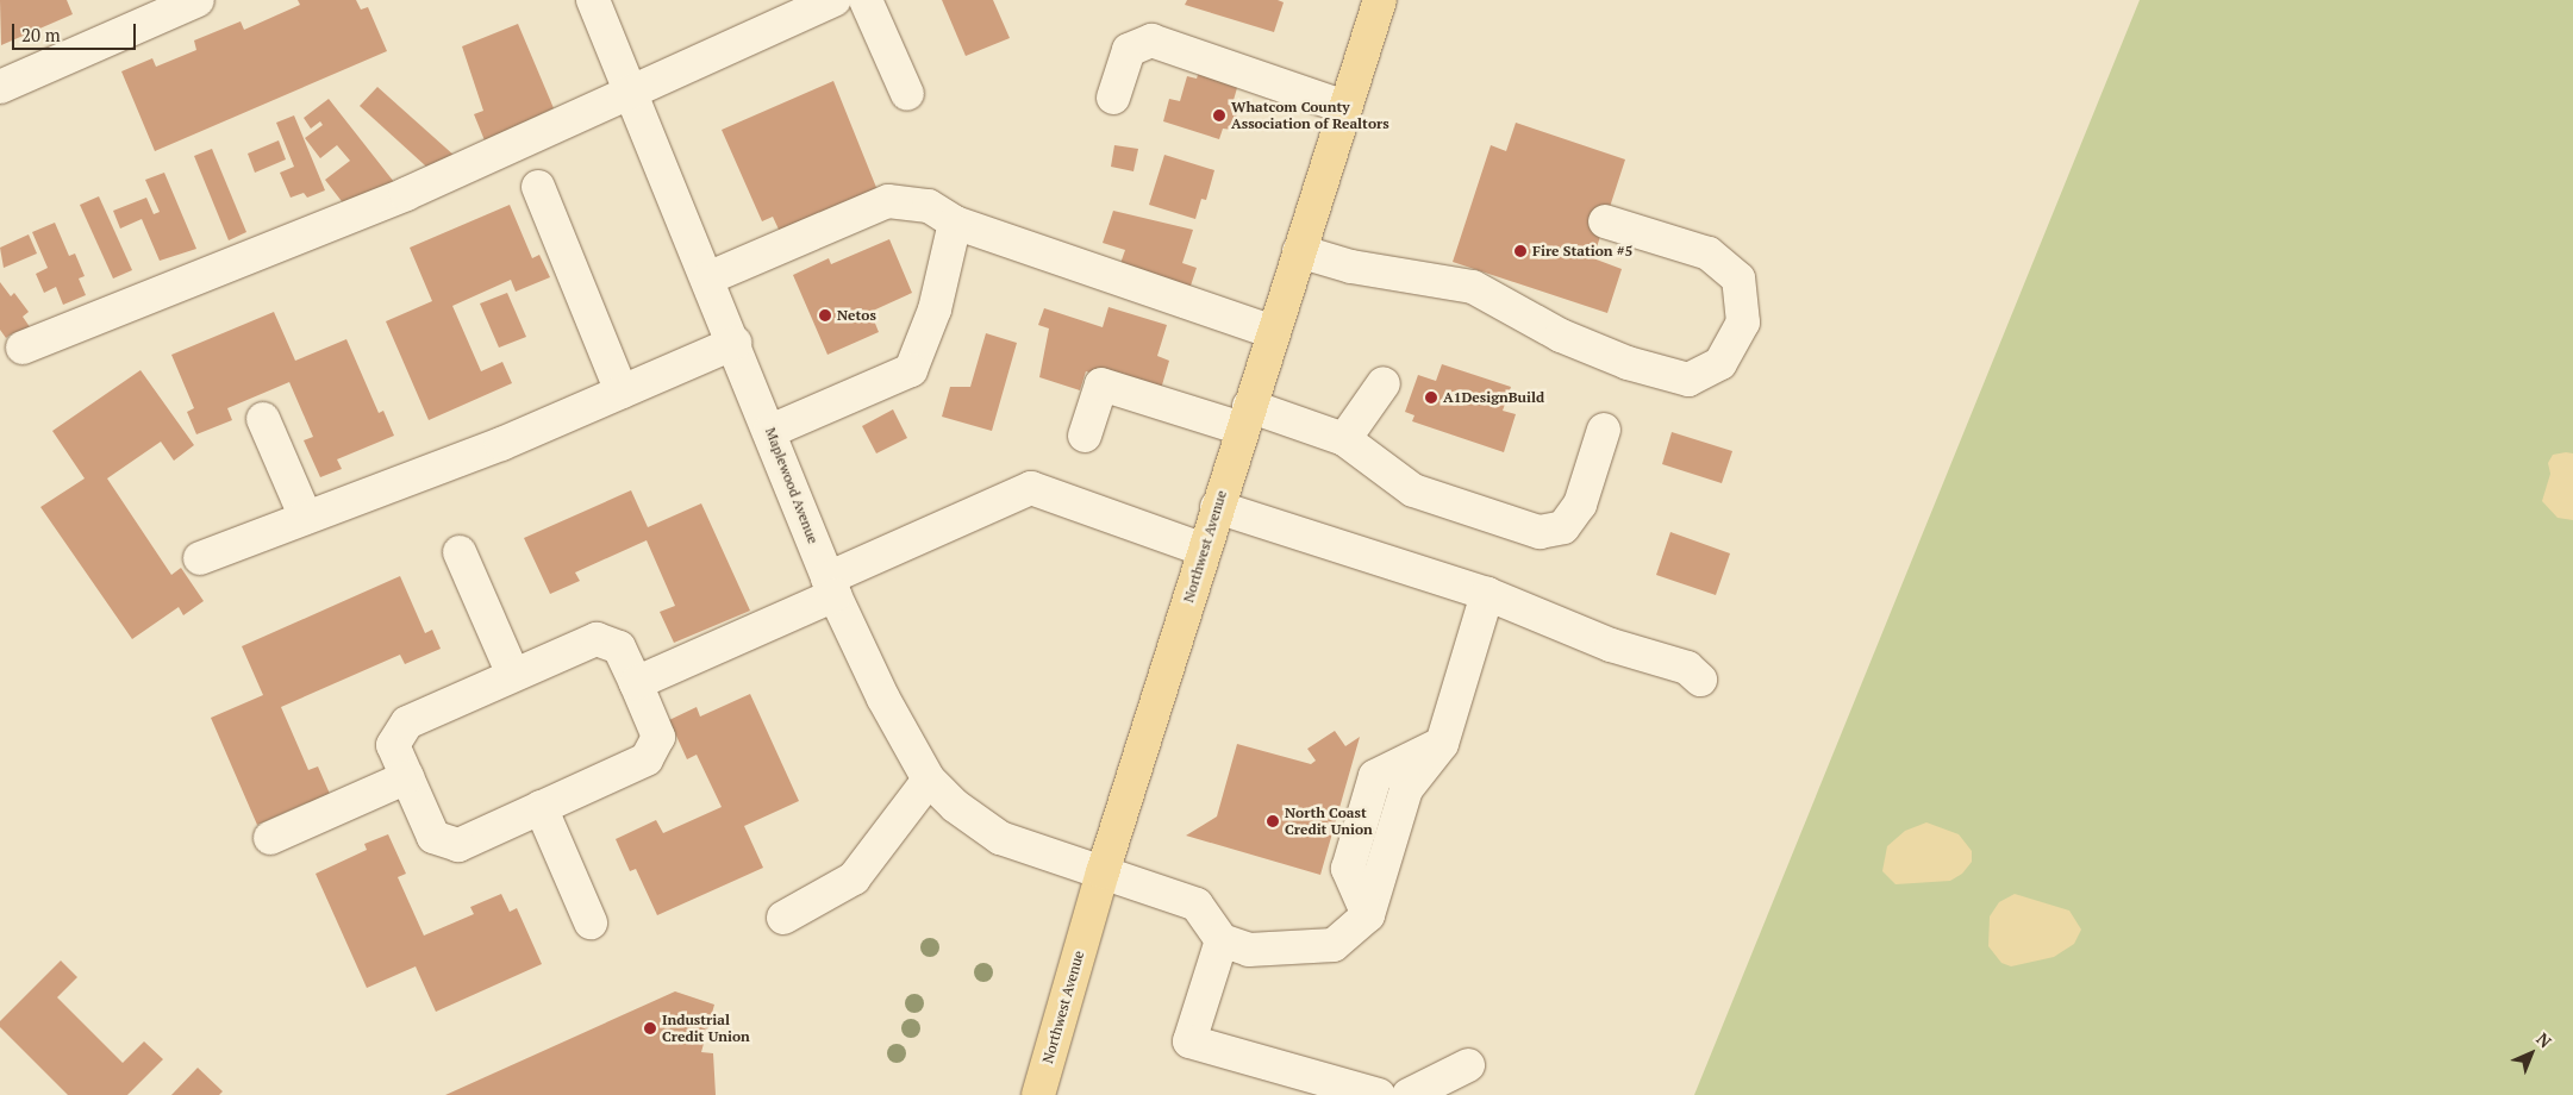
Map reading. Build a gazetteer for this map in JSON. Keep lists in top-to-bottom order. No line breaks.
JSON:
{"streets":{"main road":["Northwest Avenue"],"street":["Maplewood Avenue"]},"crossings":[["Maplewood Avenue","Northwest Avenue"]],"places":["Whatcom County Association of Realtors","Fire Station #5","Netos","A1DesignBuild","North Coast Credit Union","Industrial Credit Union"],"scale_bar":"20 m","north":"top right"}
